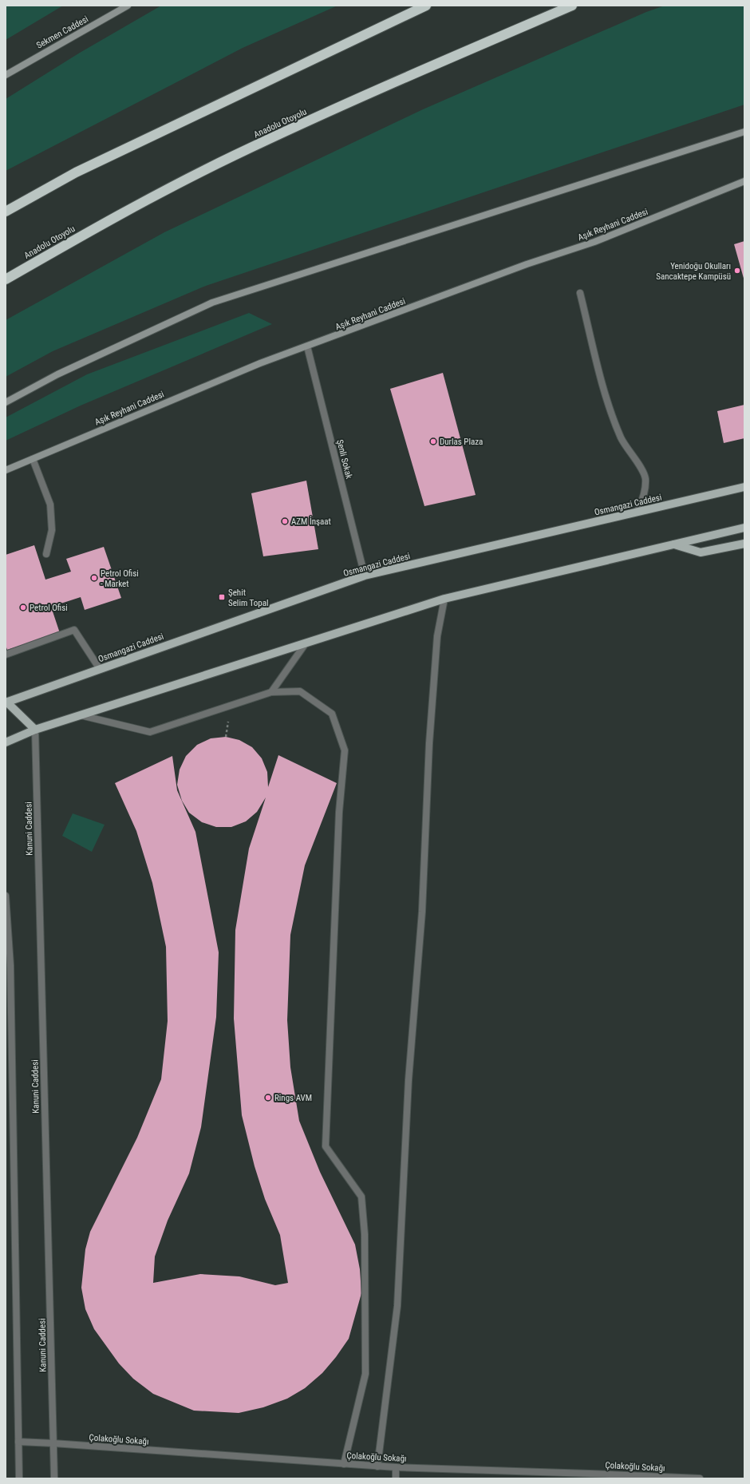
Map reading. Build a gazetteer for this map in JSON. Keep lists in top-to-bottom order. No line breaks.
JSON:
{"streets":{"highway":["Anadolu Otoyolu"],"main road":["Sekmen Caddesi","Aşık Reyhani Caddesi","Osmangazi Caddesi"],"street":["Şenli Sokak","Kanuni Caddesi","Çolakoğlu Sokağı"]},"crossings":[["Aşık Reyhani Caddesi","Şenli Sokak"],["Şenli Sokak","Osmangazi Caddesi"],["Kanuni Caddesi","Çolakoğlu Sokağı"]],"places":{"other":["Yenidoğu Okulları Sancaktepe Kampüsü","Durlas Plaza","AZM İnşaat","Petrol Ofisi - Market","Petrol Ofisi","Rings AVM"],"transit":["Şehit Selim Topal"]}}
